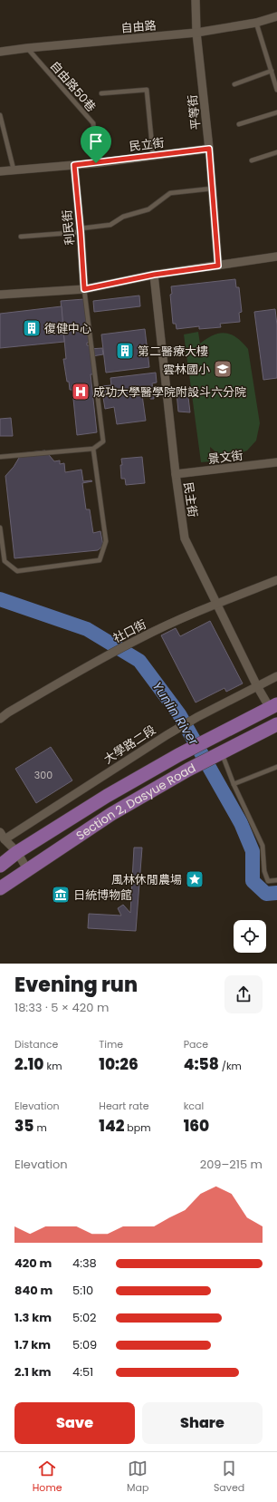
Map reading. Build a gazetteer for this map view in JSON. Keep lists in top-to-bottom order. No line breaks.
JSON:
{"streets":{"main road":["Section 2, Dasyue Road"],"street":["自由路","平等街","民立街","利民街","景文街","民主街","社口街","大學路二段"],"lane":["自由路50巷"]},"crossings":[["自由路","自由路50巷"],["自由路","平等街"],["自由路50巷","民立街"],["平等街","民立街"],["民立街","利民街"],["景文街","民主街"],["民主街","社口街"],["民主街","大學路二段"],["民主街","Section 2, Dasyue Road"]],"water":["Yunlin River"],"places":{"building":["復健中心","第二醫療大樓"],"school or university":["雲林國小"],"hospital":["成功大學醫學院附設斗六分院"],"place":["風林休閒農場"],"museum":["日統博物館"]},"house_numbers":["300"],"page":{"heading":["Evening run","18:33 · 5 × 420 m"],"stats":[["Distance","2.10 km"],["Time","10:26"],["Pace","4:58 /km"],["Elevation","35 m"],["Heart rate","142 bpm"],["kcal","160"]],"chart":["Elevation","209–215 m"],"list":[{"name":"420 m","note":"4:38"},{"name":"840 m","note":"5:10"},{"name":"1.3 km","note":"5:02"},{"name":"1.7 km","note":"5:09"},{"name":"2.1 km","note":"4:51"}],"buttons":["Save","Share"],"tabs":["Home","Map","Saved"]}}
